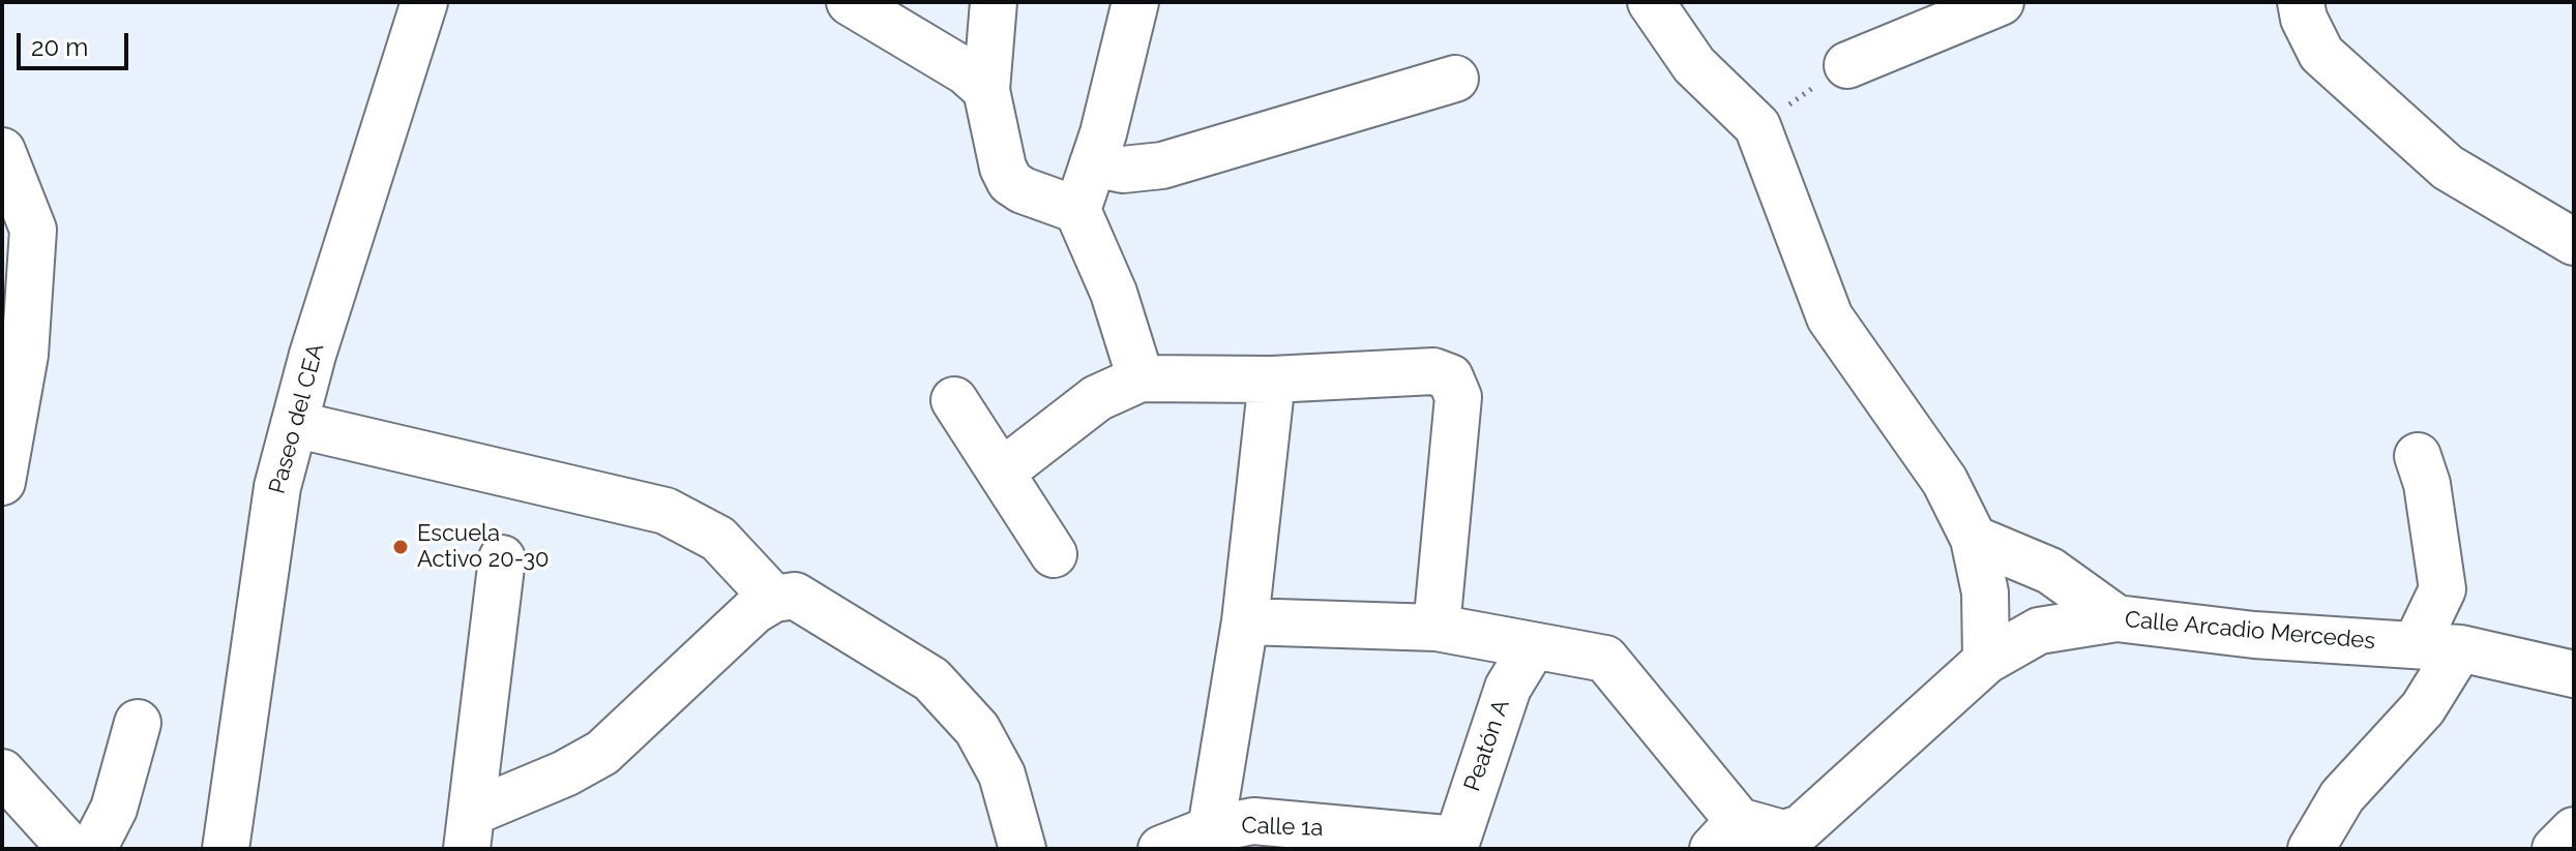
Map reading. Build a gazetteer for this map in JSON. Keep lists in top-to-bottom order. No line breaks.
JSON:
{"streets":{"street":["Paseo del CEA","Calle Arcadio Mercedes","Peatón A","Calle 1a"]},"crossings":[["Peatón A","Calle 1a"]],"places":["Escuela Activo 20-30"],"scale_bar":"20 m"}
